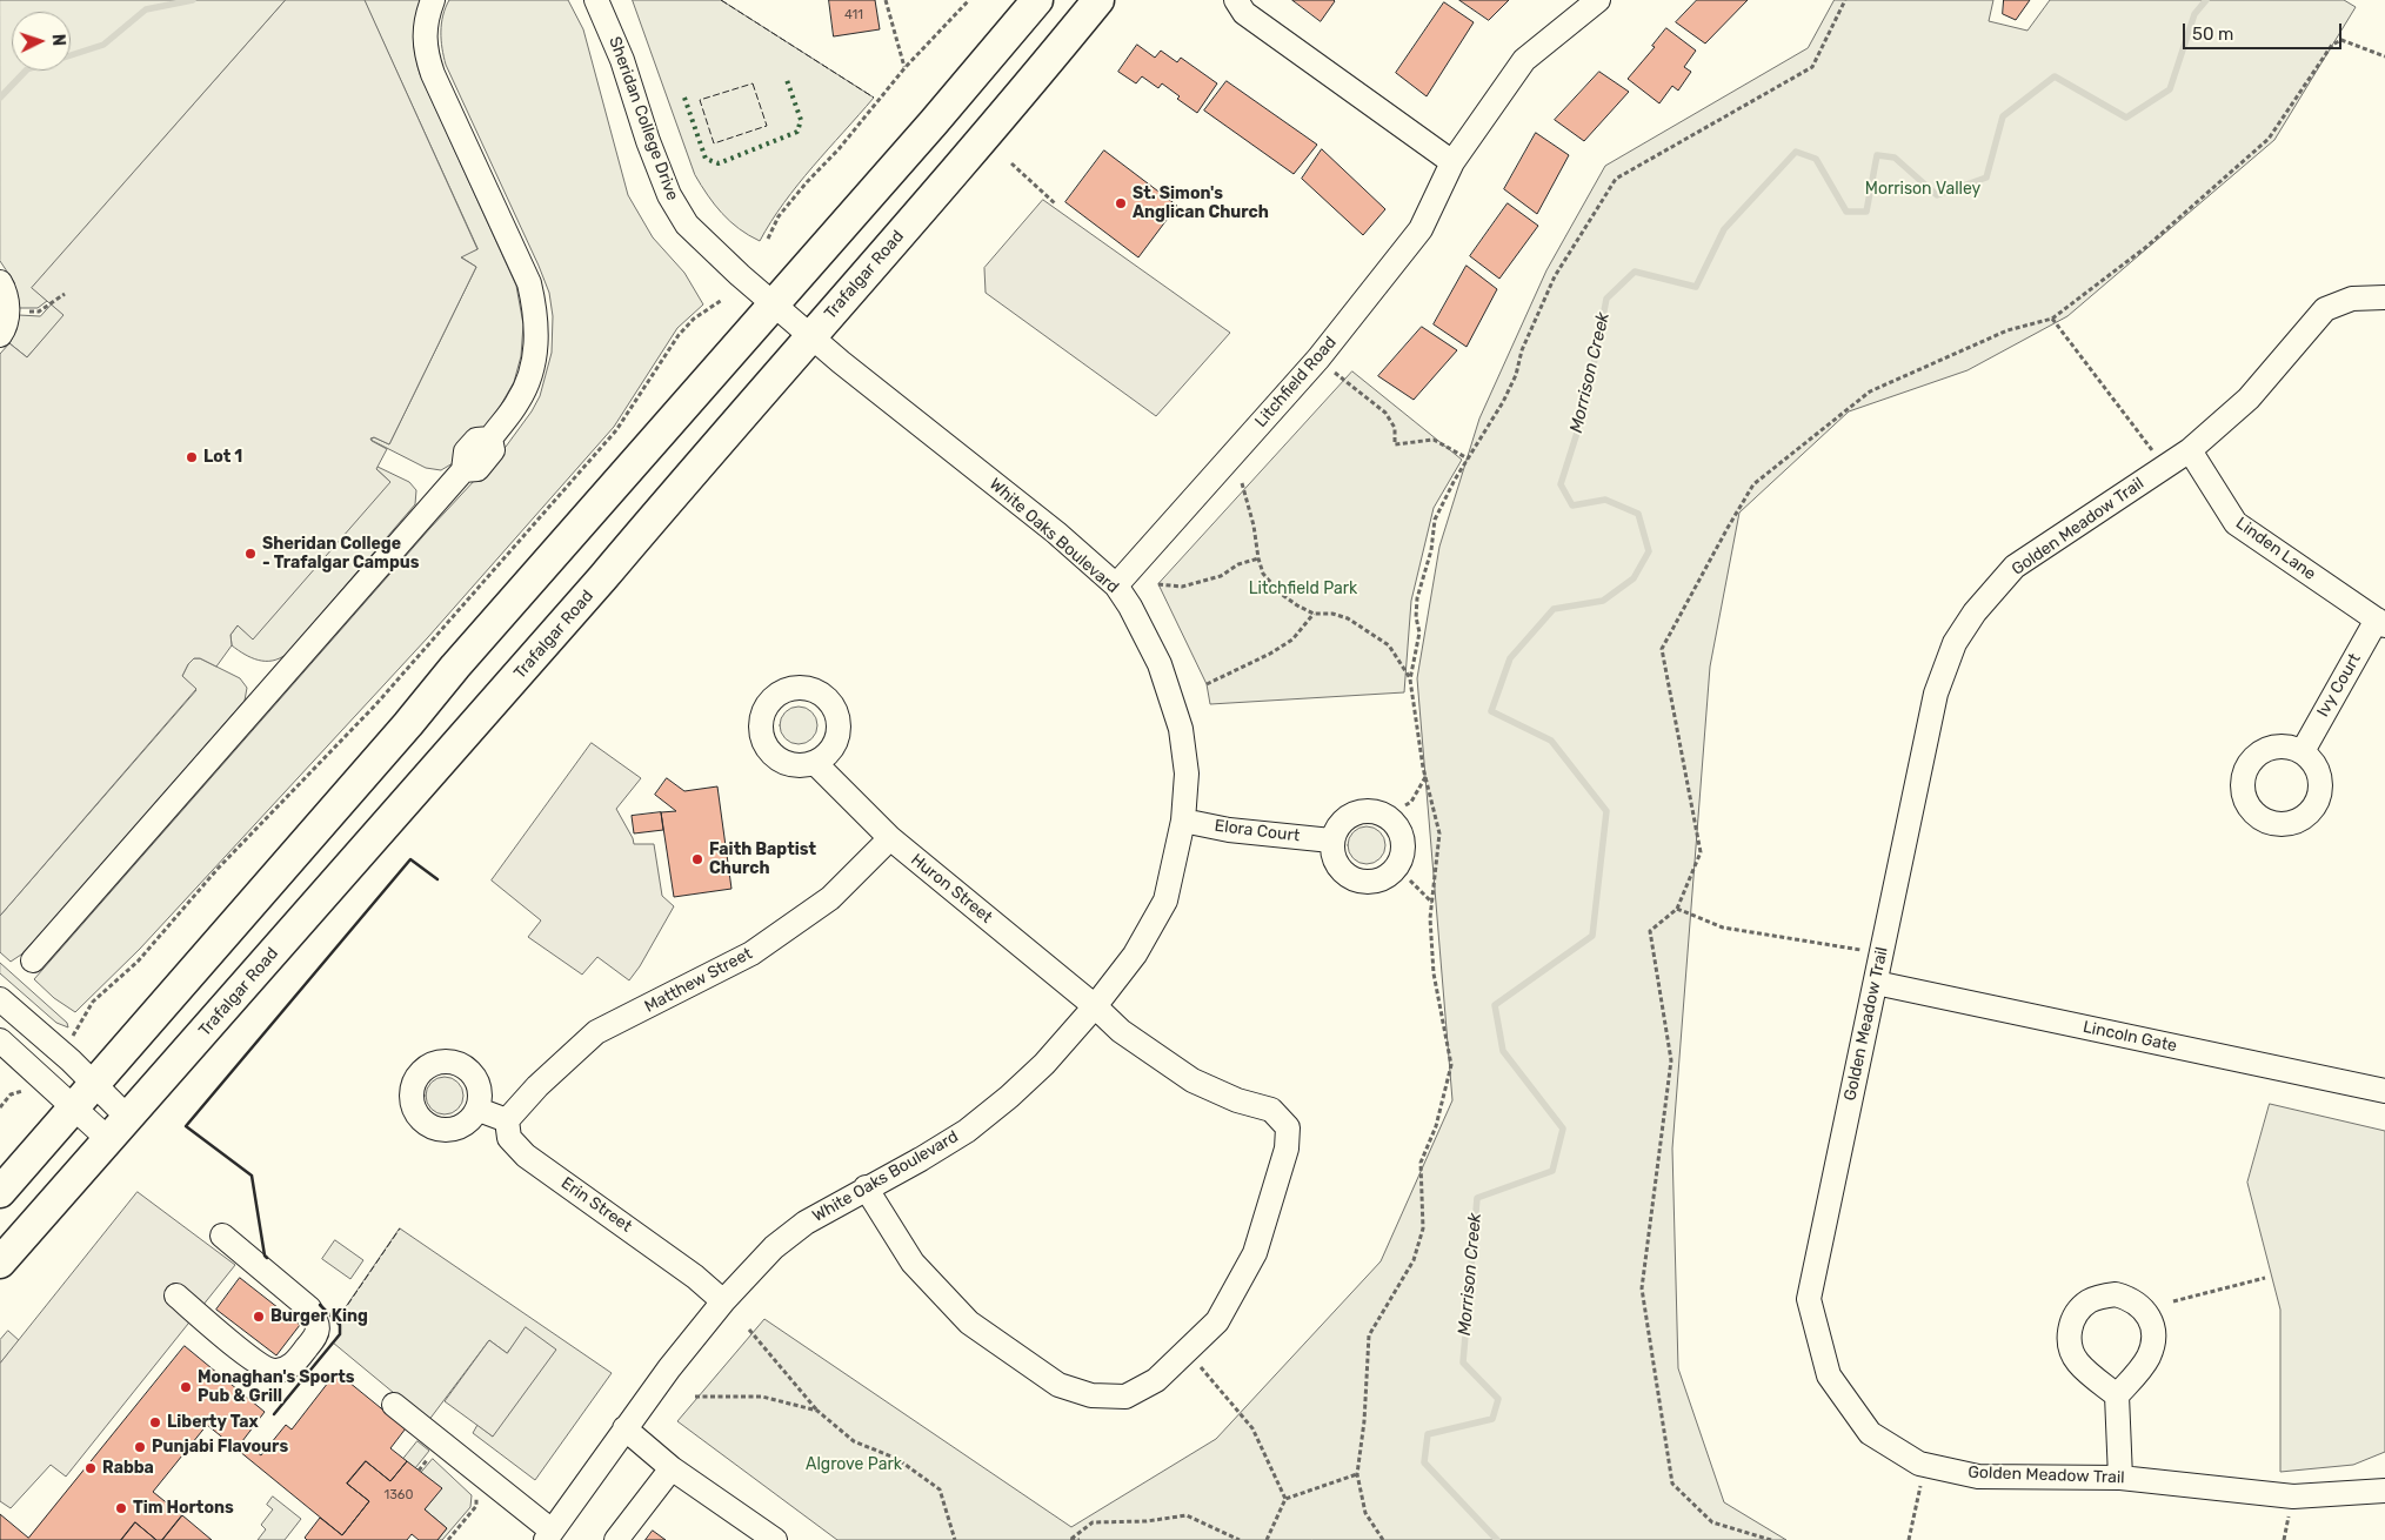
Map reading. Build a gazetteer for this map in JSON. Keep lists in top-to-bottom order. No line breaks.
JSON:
{"streets":{"main road":["Trafalgar Road"],"street":["Sheridan College Drive","Litchfield Road","Golden Meadow Trail","White Oaks Boulevard","Linden Lane","Ivy Court","Elora Court","Huron Street","Matthew Street","Lincoln Gate","Erin Street"]},"crossings":[["Sheridan College Drive","White Oaks Boulevard"],["Trafalgar Road","White Oaks Boulevard"],["Litchfield Road","White Oaks Boulevard"],["Golden Meadow Trail","Linden Lane"],["Golden Meadow Trail","Lincoln Gate"],["White Oaks Boulevard","Elora Court"],["White Oaks Boulevard","Huron Street"],["White Oaks Boulevard","Erin Street"],["Linden Lane","Ivy Court"],["Huron Street","Matthew Street"],["Matthew Street","Erin Street"]],"water":["Morrison Creek"],"parks":["Morrison Valley","Litchfield Park","Algrove Park"],"places":["St. Simon's Anglican Church","Lot 1","Sheridan College - Trafalgar Campus","Faith Baptist Church","Burger King","Monaghan's Sports Pub & Grill","Liberty Tax","Punjabi Flavours","Rabba","Tim Hortons"],"house_numbers":["411","1360"],"scale_bar":"50 m","north":"right"}
